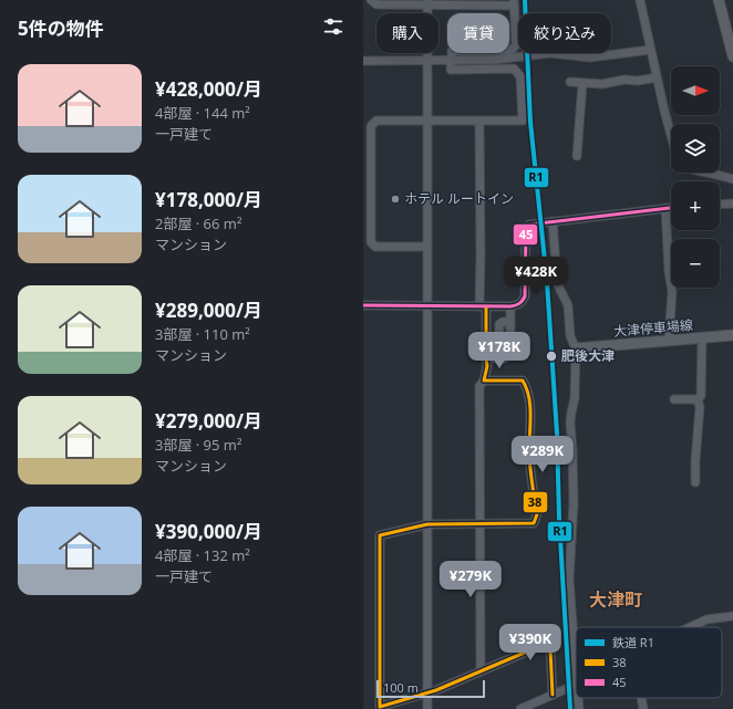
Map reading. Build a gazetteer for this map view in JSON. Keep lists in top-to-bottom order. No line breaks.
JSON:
{"streets":{"main road":["大津停車場線"]},"districts":["大津町"],"places":["ホテル ルートイン","肥後大津"],"lines":["rail line R1","transit line 45","transit line 38"],"legend":["鉄道 R1","38","45"],"scale_bar":"100 m","north":"right","page":{"heading":"5件の物件","chip":["購入","賃貸","絞り込み"],"list":[{"name":"¥428,000/月","note":"4部屋 · 144 m² · 一戸建て"},{"name":"¥178,000/月","note":"2部屋 · 66 m² · マンション"},{"name":"¥289,000/月","note":"3部屋 · 110 m² · マンション"},{"name":"¥279,000/月","note":"3部屋 · 95 m² · マンション"},{"name":"¥390,000/月","note":"4部屋 · 132 m² · 一戸建て"}],"map_buttons":["+","−"],"price":["¥428K","¥178K","¥289K","¥279K","¥390K"],"scale":"100 m"}}
